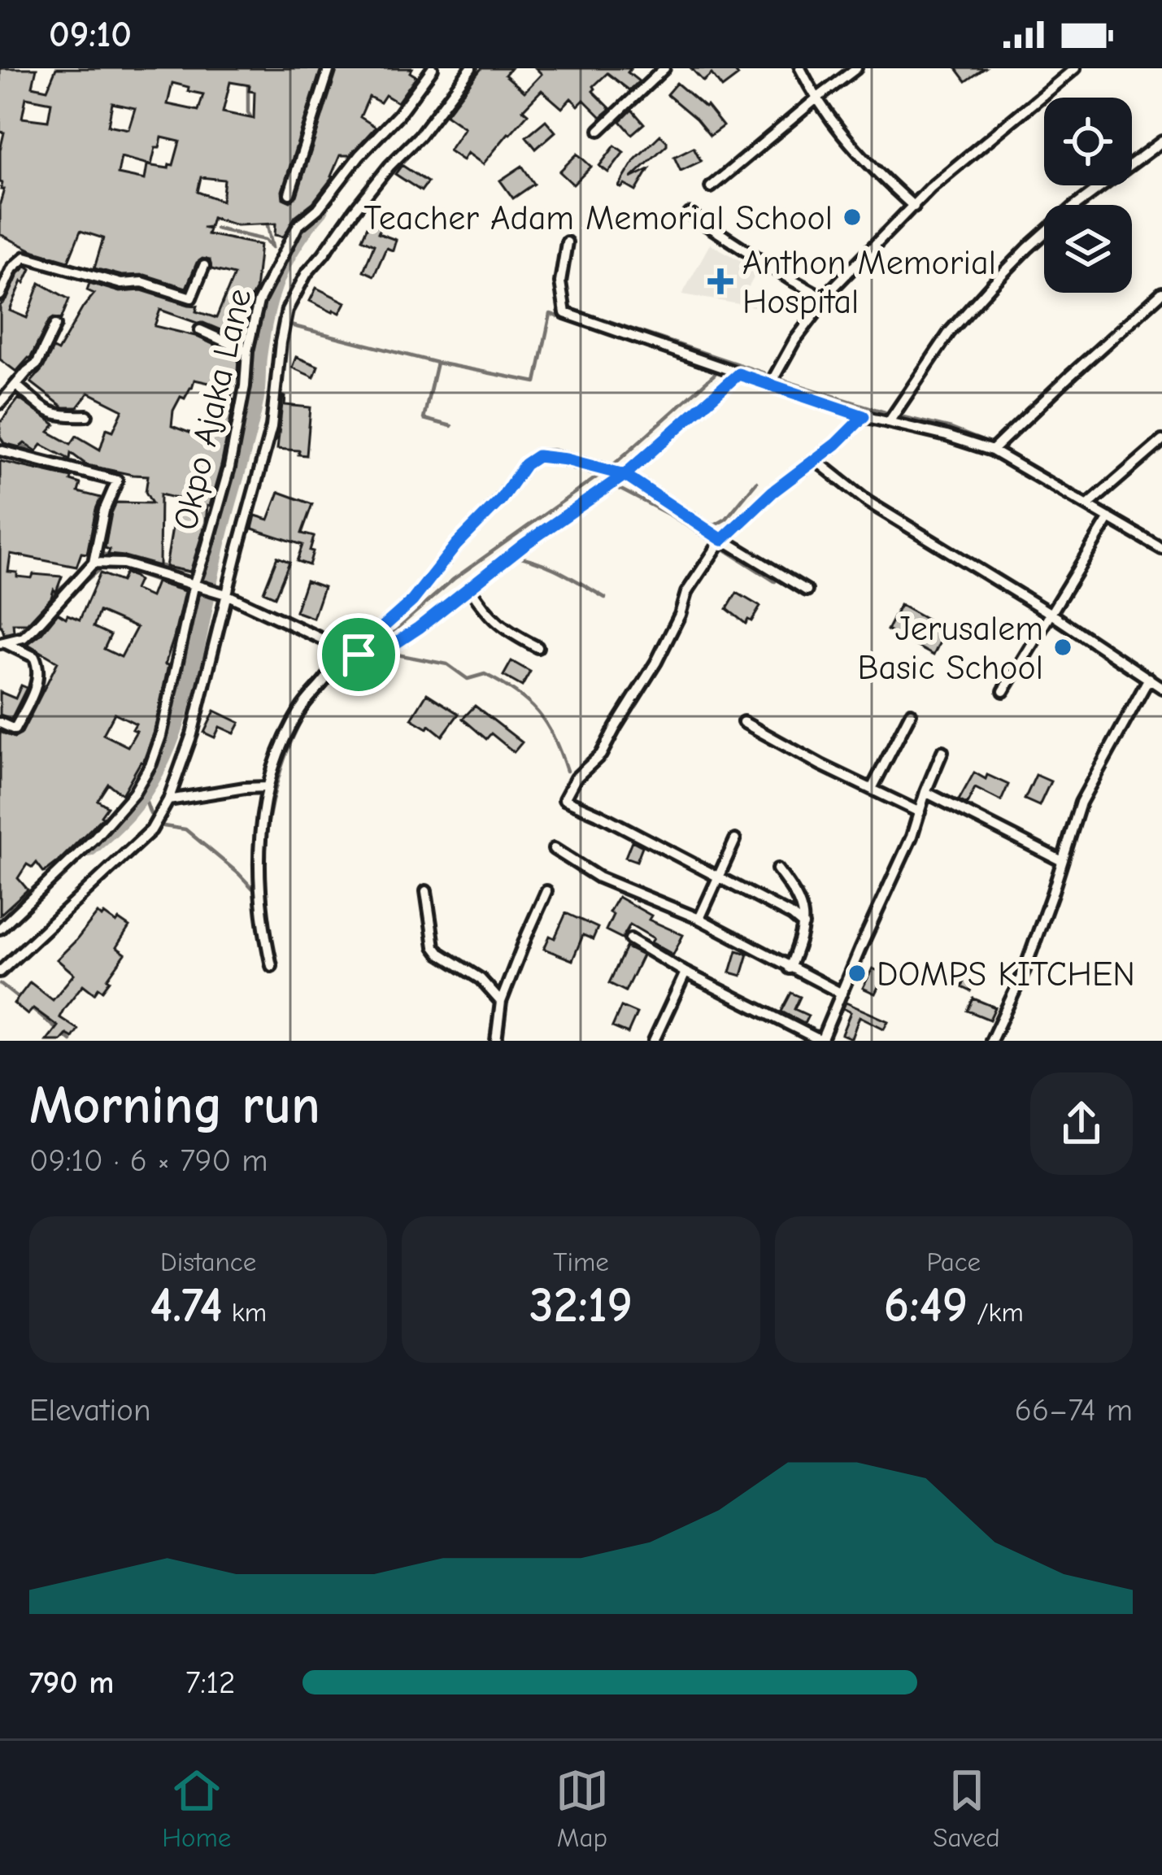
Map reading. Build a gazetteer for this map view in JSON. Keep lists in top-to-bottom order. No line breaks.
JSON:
{"streets":{"street":["Okpo Ajaka Lane"]},"places":{"other":["Teacher Adam Memorial School","Jerusalem Basic School","DOMPS KITCHEN"],"health":["Anthon Memorial Hospital"]},"page":{"status":"09:10","heading":["Morning run","09:10 · 6 × 790 m"],"stats":[["Distance","4.74 km"],["Time","32:19"],["Pace","6:49 /km"]],"chart":["Elevation","66–74 m"],"list":[{"name":"790 m","note":"7:12"}],"tabs":["Home","Map","Saved"]}}
